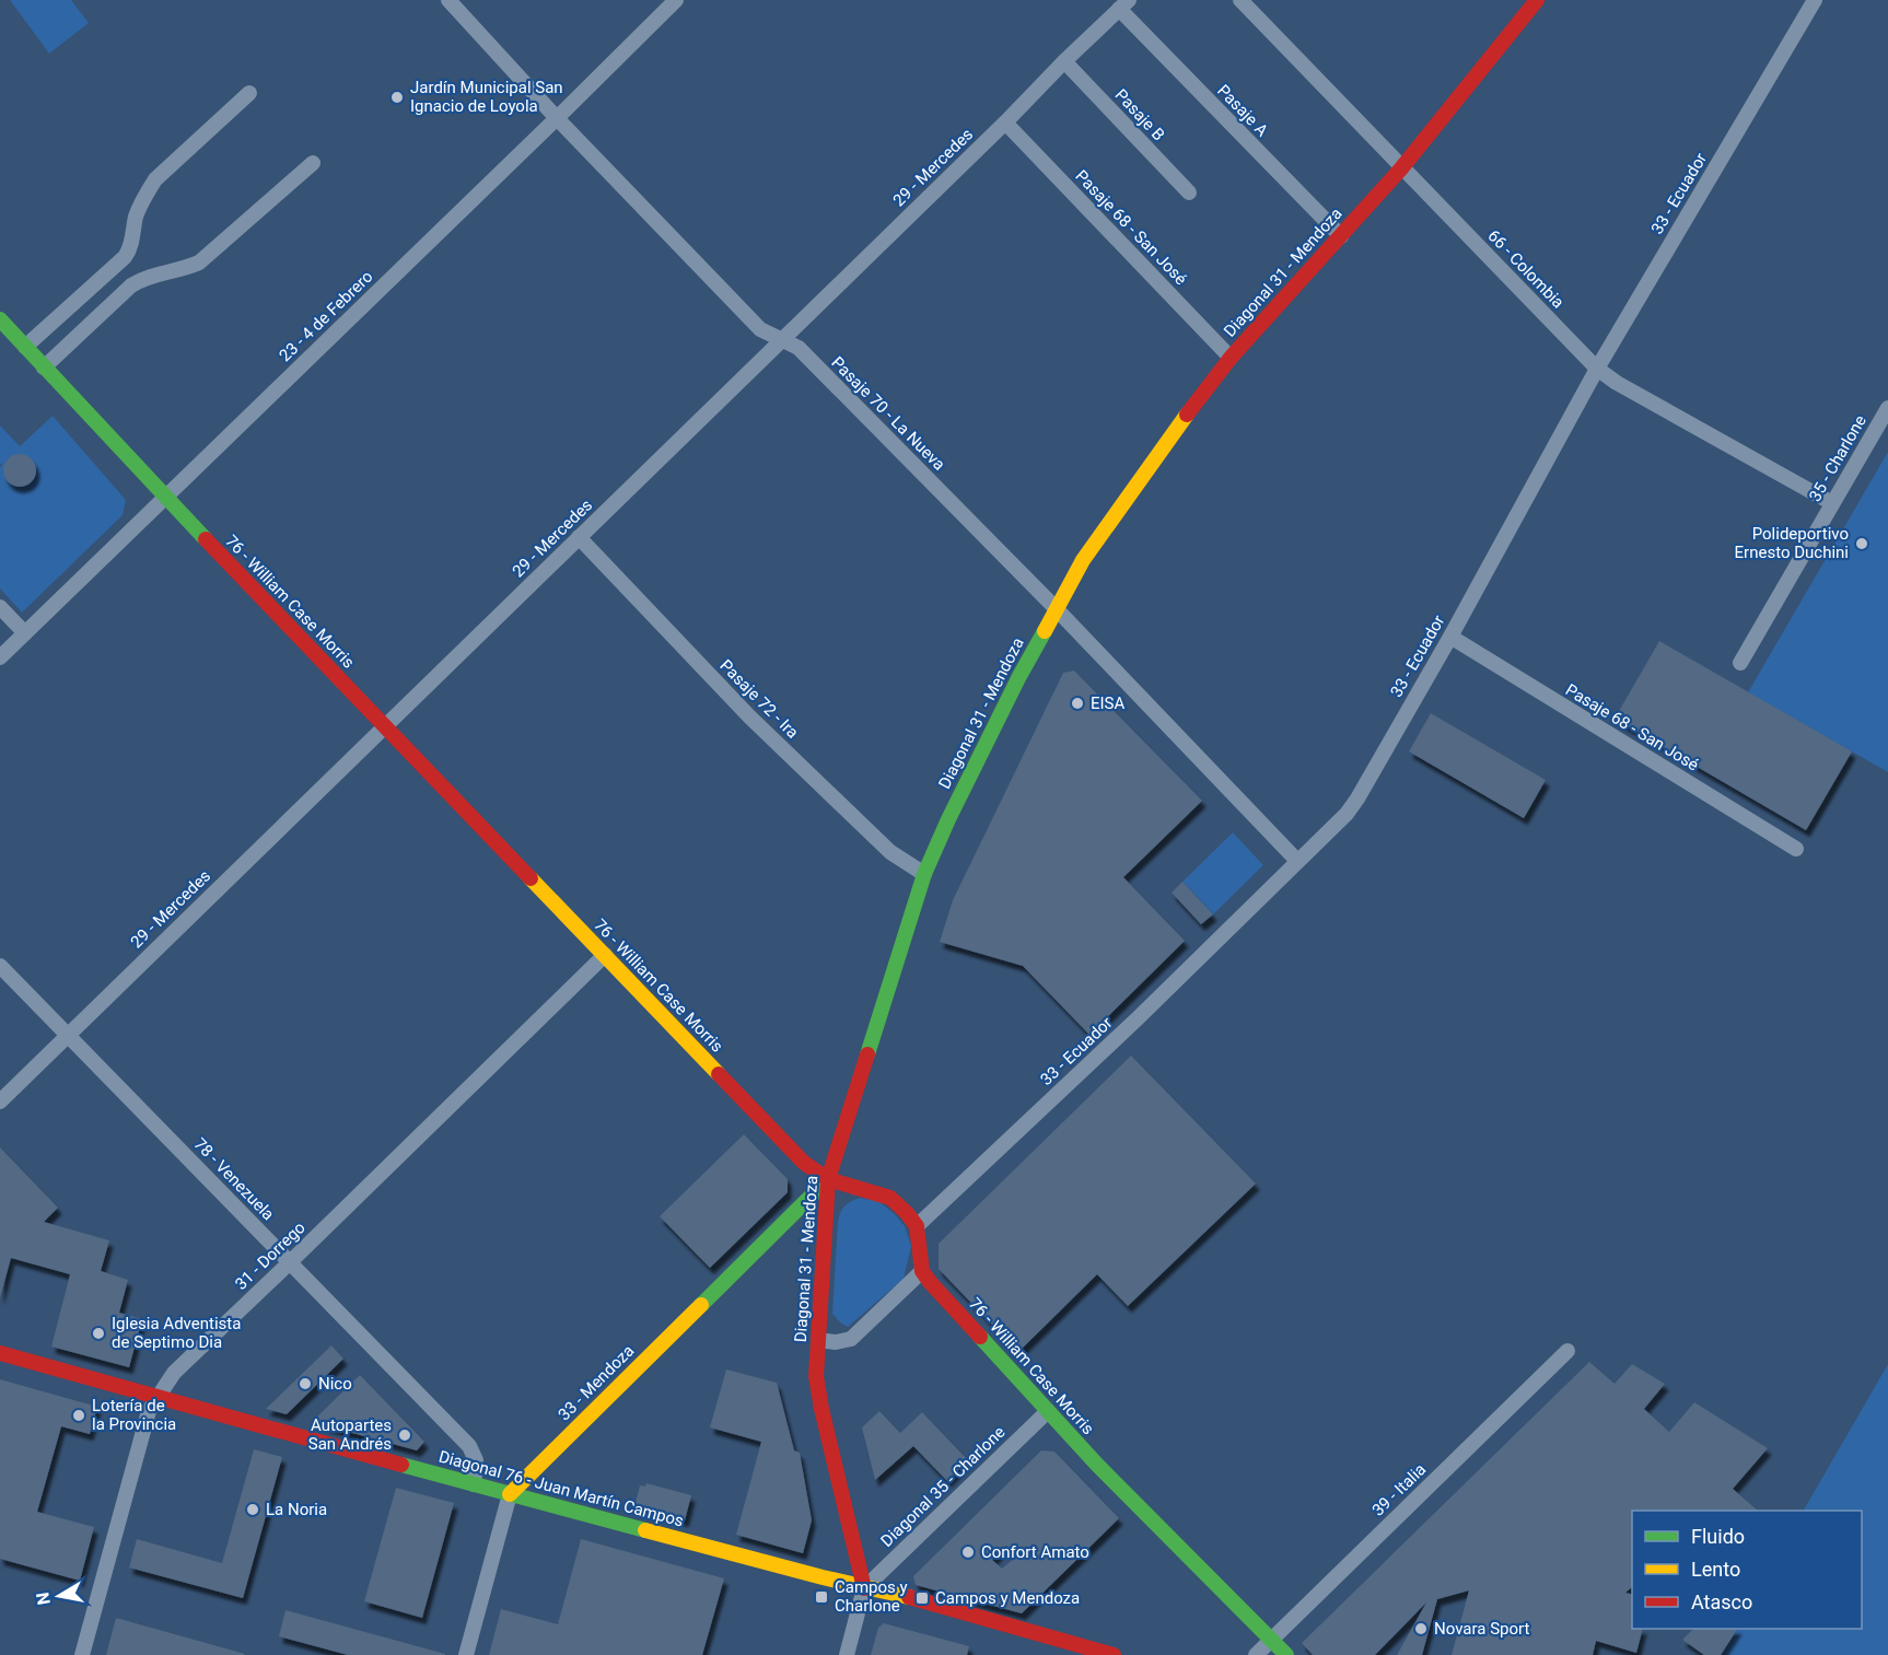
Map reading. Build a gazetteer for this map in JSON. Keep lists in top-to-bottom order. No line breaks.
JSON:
{"streets":{"street":["Pasaje A","Pasaje B","29 - Mercedes","33 - Ecuador","Pasaje 68 - San José","66 - Colombia","Diagonal 31 - Mendoza","23 - 4 de Febrero","Pasaje 70 - La Nueva","35 - Charlone","76 - William Case Morris","Pasaje 72 - Ira","78 - Venezuela","31 - Dorrego","33 - Mendoza","Diagonal 35 - Charlone","Diagonal 76 - Juan Martín Campos","39 - Italia"]},"crossings":[["Pasaje A","29 - Mercedes"],["Pasaje A","Diagonal 31 - Mendoza"],["Pasaje B","29 - Mercedes"],["29 - Mercedes","Pasaje 68 - San José"],["29 - Mercedes","Pasaje 70 - La Nueva"],["29 - Mercedes","76 - William Case Morris"],["29 - Mercedes","Pasaje 72 - Ira"],["29 - Mercedes","78 - Venezuela"],["33 - Ecuador","Pasaje 68 - San José"],["33 - Ecuador","66 - Colombia"],["33 - Ecuador","Pasaje 70 - La Nueva"],["33 - Ecuador","76 - William Case Morris"],["Pasaje 68 - San José","Diagonal 31 - Mendoza"],["66 - Colombia","Diagonal 31 - Mendoza"],["66 - Colombia","35 - Charlone"],["Diagonal 31 - Mendoza","Pasaje 70 - La Nueva"],["Diagonal 31 - Mendoza","76 - William Case Morris"],["Diagonal 31 - Mendoza","Pasaje 72 - Ira"],["Diagonal 31 - Mendoza","33 - Mendoza"],["Diagonal 31 - Mendoza","Diagonal 35 - Charlone"],["Diagonal 31 - Mendoza","Diagonal 76 - Juan Martín Campos"],["23 - 4 de Febrero","Pasaje 70 - La Nueva"],["23 - 4 de Febrero","76 - William Case Morris"],["76 - William Case Morris","31 - Dorrego"],["76 - William Case Morris","33 - Mendoza"],["76 - William Case Morris","Diagonal 35 - Charlone"],["76 - William Case Morris","39 - Italia"],["78 - Venezuela","31 - Dorrego"],["78 - Venezuela","Diagonal 76 - Juan Martín Campos"],["31 - Dorrego","Diagonal 76 - Juan Martín Campos"],["33 - Mendoza","Diagonal 76 - Juan Martín Campos"],["Diagonal 35 - Charlone","Diagonal 76 - Juan Martín Campos"]],"places":{"other":["Jardín Municipal San Ignacio de Loyola","Polideportivo Ernesto Duchini","EISA","Iglesia Adventista de Septimo Dia","Nico","Lotería de la Provincia","Autopartes San Andrés","La Noria","Confort Amato","Novara Sport"],"transit":["Campos y Charlone","Campos y Mendoza"]},"legend":["Fluido","Lento","Atasco"],"north":"left"}
